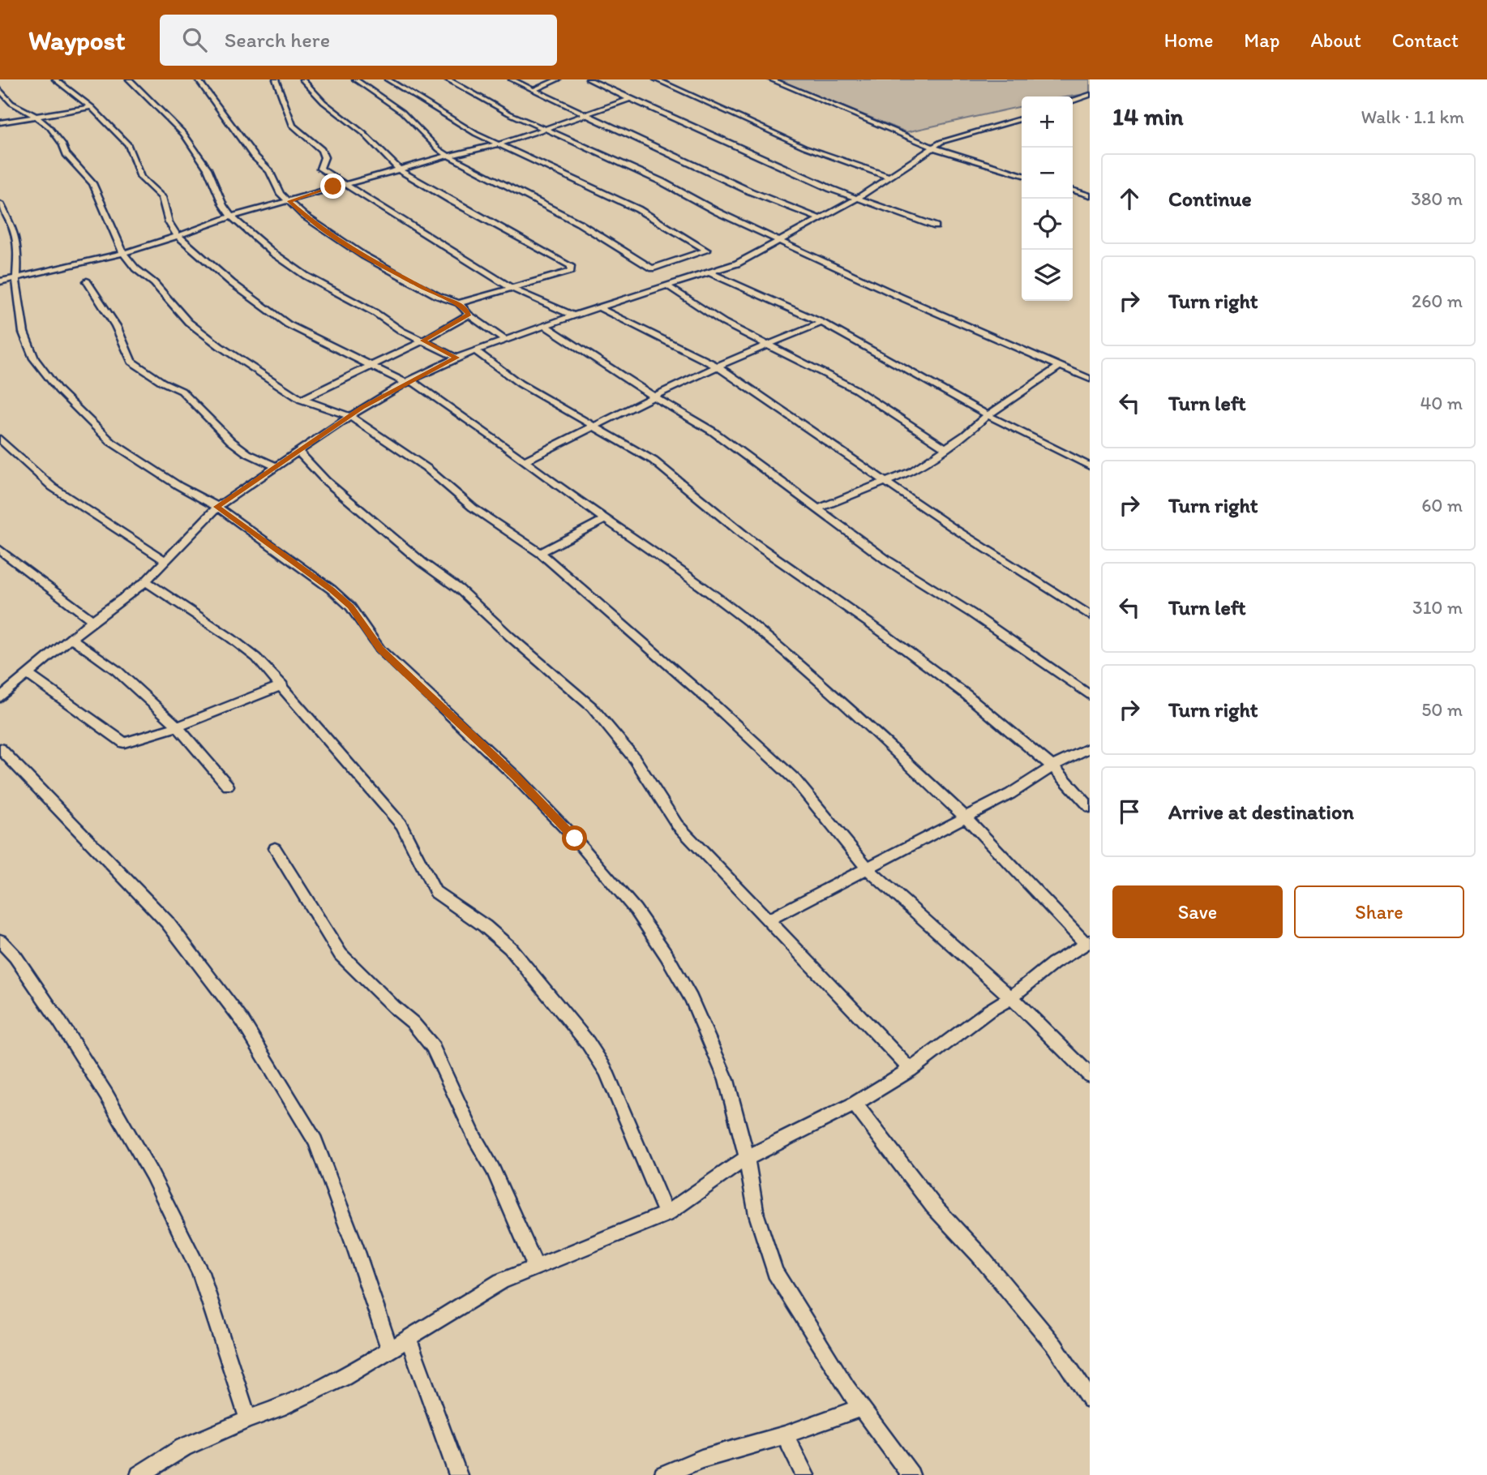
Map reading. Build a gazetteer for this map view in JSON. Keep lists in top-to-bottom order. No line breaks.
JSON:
{"page":{"header":"Waypost","search":"Search here","nav":["Home","Map","About","Contact"],"heading":["14 min","Walk · 1.1 km"],"map_buttons":["+","−"],"list":[["Continue","380 m"],["Turn right","260 m"],["Turn left","40 m"],["Turn right","60 m"],["Turn left","310 m"],["Turn right","50 m"],"Arrive at destination"],"buttons":["Save","Share"]}}
